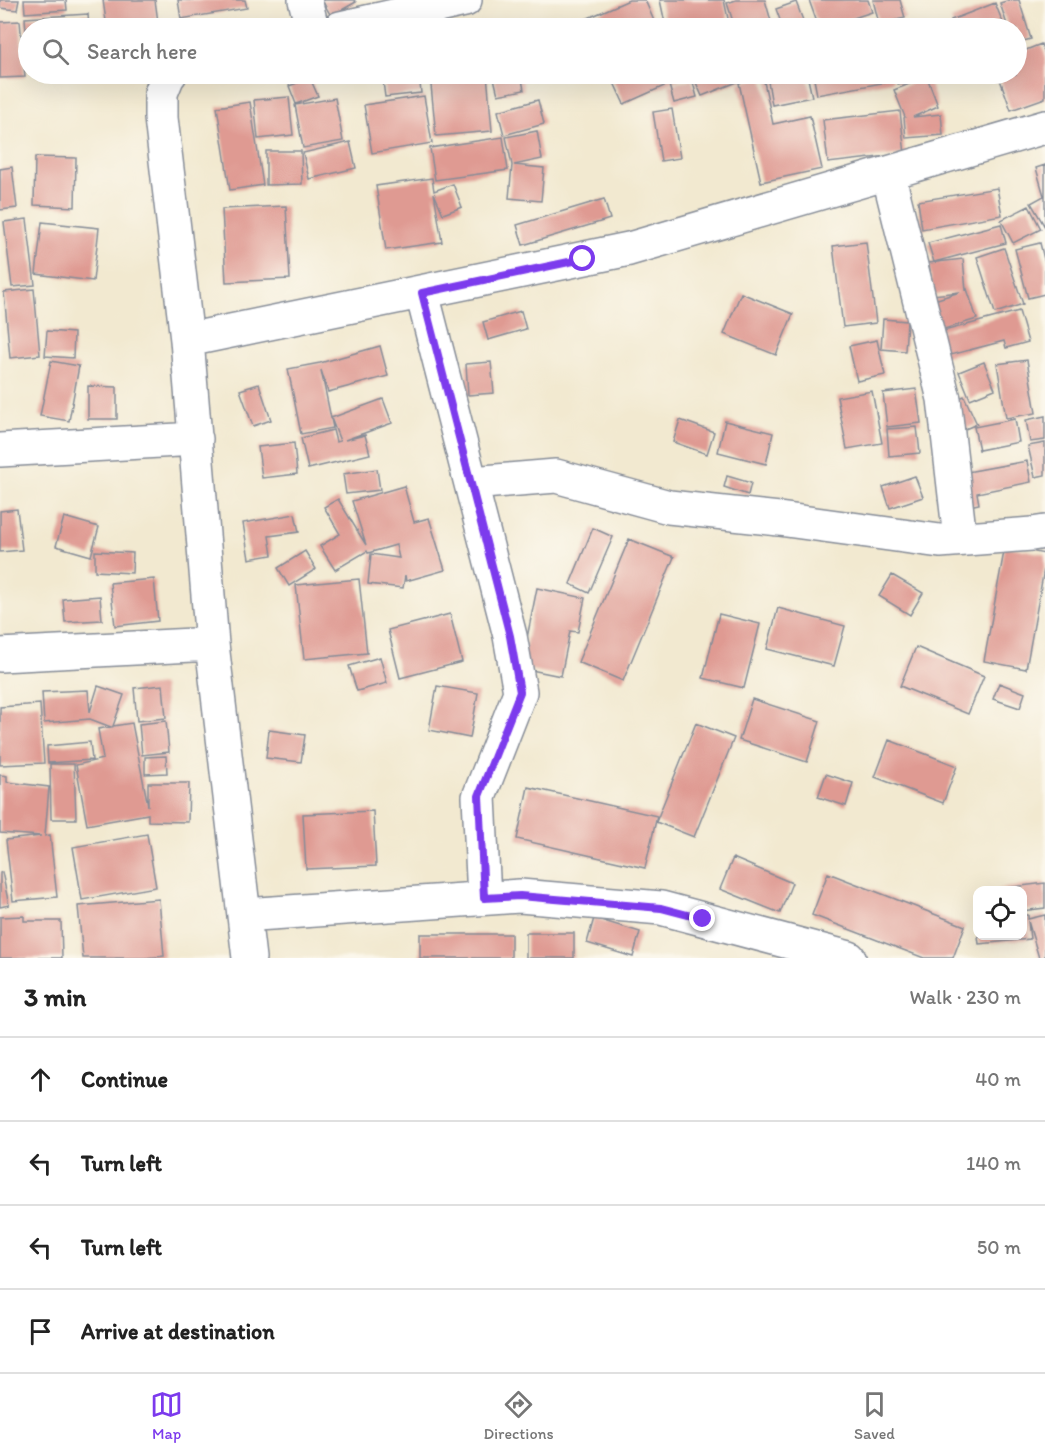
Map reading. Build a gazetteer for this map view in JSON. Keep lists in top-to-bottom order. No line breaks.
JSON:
{"page":{"search":"Search here","heading":["3 min","Walk · 230 m"],"list":[["Continue","40 m"],["Turn left","140 m"],["Turn left","50 m"],"Arrive at destination"],"nav":["Map","Directions","Saved"]}}
